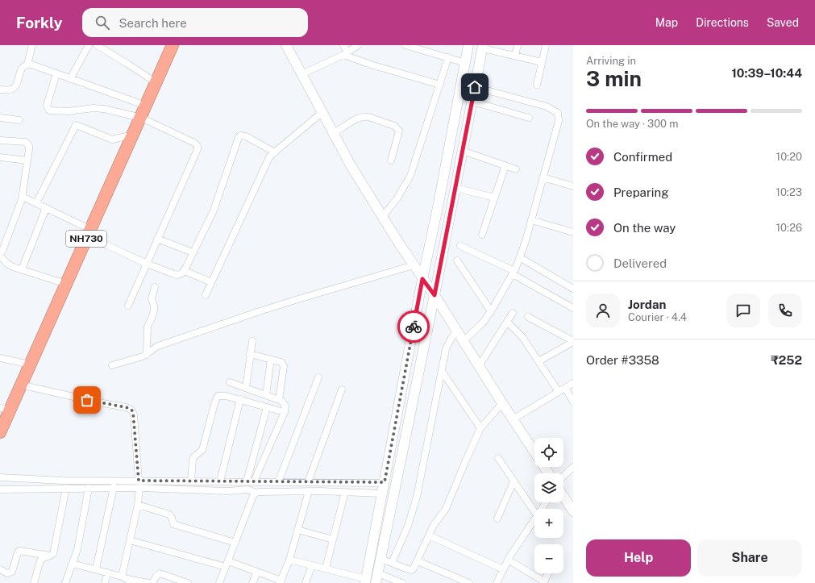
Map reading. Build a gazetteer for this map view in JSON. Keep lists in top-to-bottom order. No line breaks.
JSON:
{"streets":{"highway":["NH730"]},"page":{"header":"Forkly","search":"Search here","nav":["Map","Directions","Saved"],"heading":["3 min","Arriving in","10:39–10:44"],"panel":["Jordan","Courier · 4.4","Order #3358","₹252"],"bar":"On the way · 300 m","list":[["Confirmed","10:20"],["Preparing","10:23"],["On the way","10:26"],"Delivered"],"map_buttons":["+","−"],"buttons":["Help","Share"]}}
